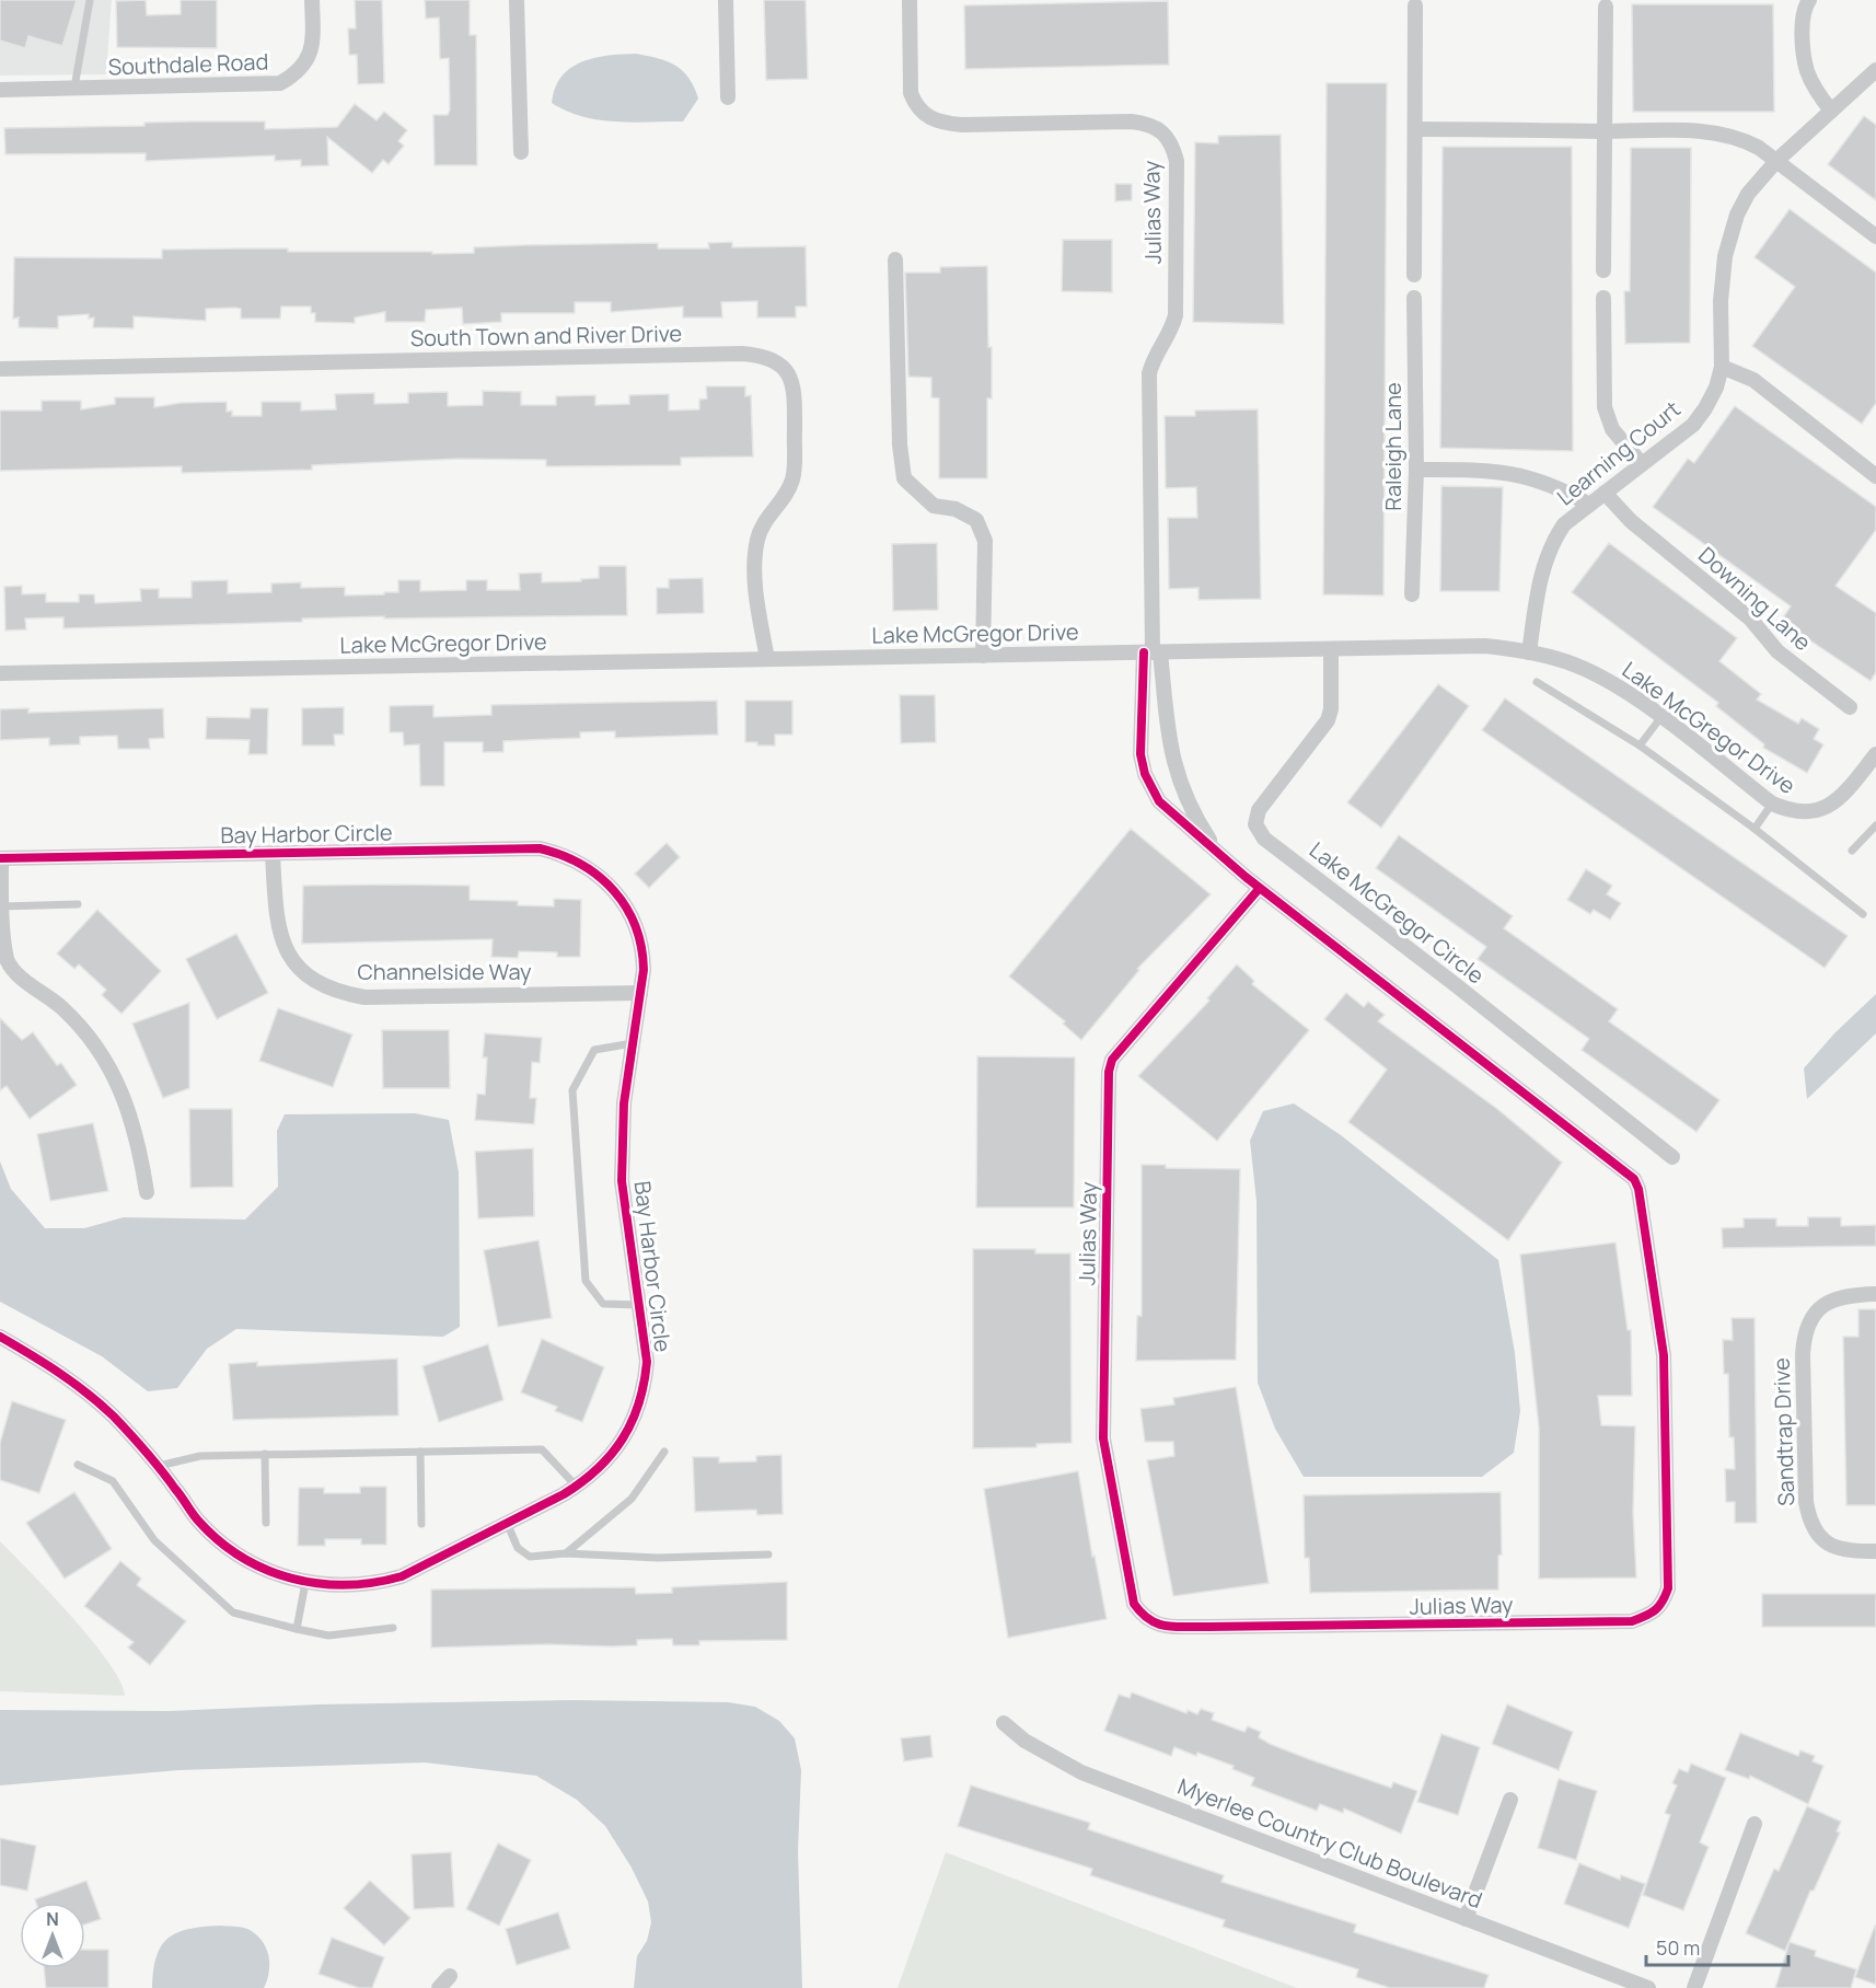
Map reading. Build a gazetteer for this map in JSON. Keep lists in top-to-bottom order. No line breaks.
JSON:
{"streets":{"street":["Southdale Road","Julias Way","South Town and River Drive","Raleigh Lane","Learning Court","Downing Lane","Lake McGregor Drive","Bay Harbor Circle","Lake McGregor Circle","Channelside Way","Sandtrap Drive","Myerlee Country Club Boulevard"]},"crossings":[["Julias Way","Lake McGregor Drive"],["South Town and River Drive","Lake McGregor Drive"],["Learning Court","Downing Lane"],["Learning Court","Lake McGregor Drive"],["Lake McGregor Drive","Lake McGregor Circle"],["Bay Harbor Circle","Channelside Way"]],"scale_bar":"50 m","north":"top"}
